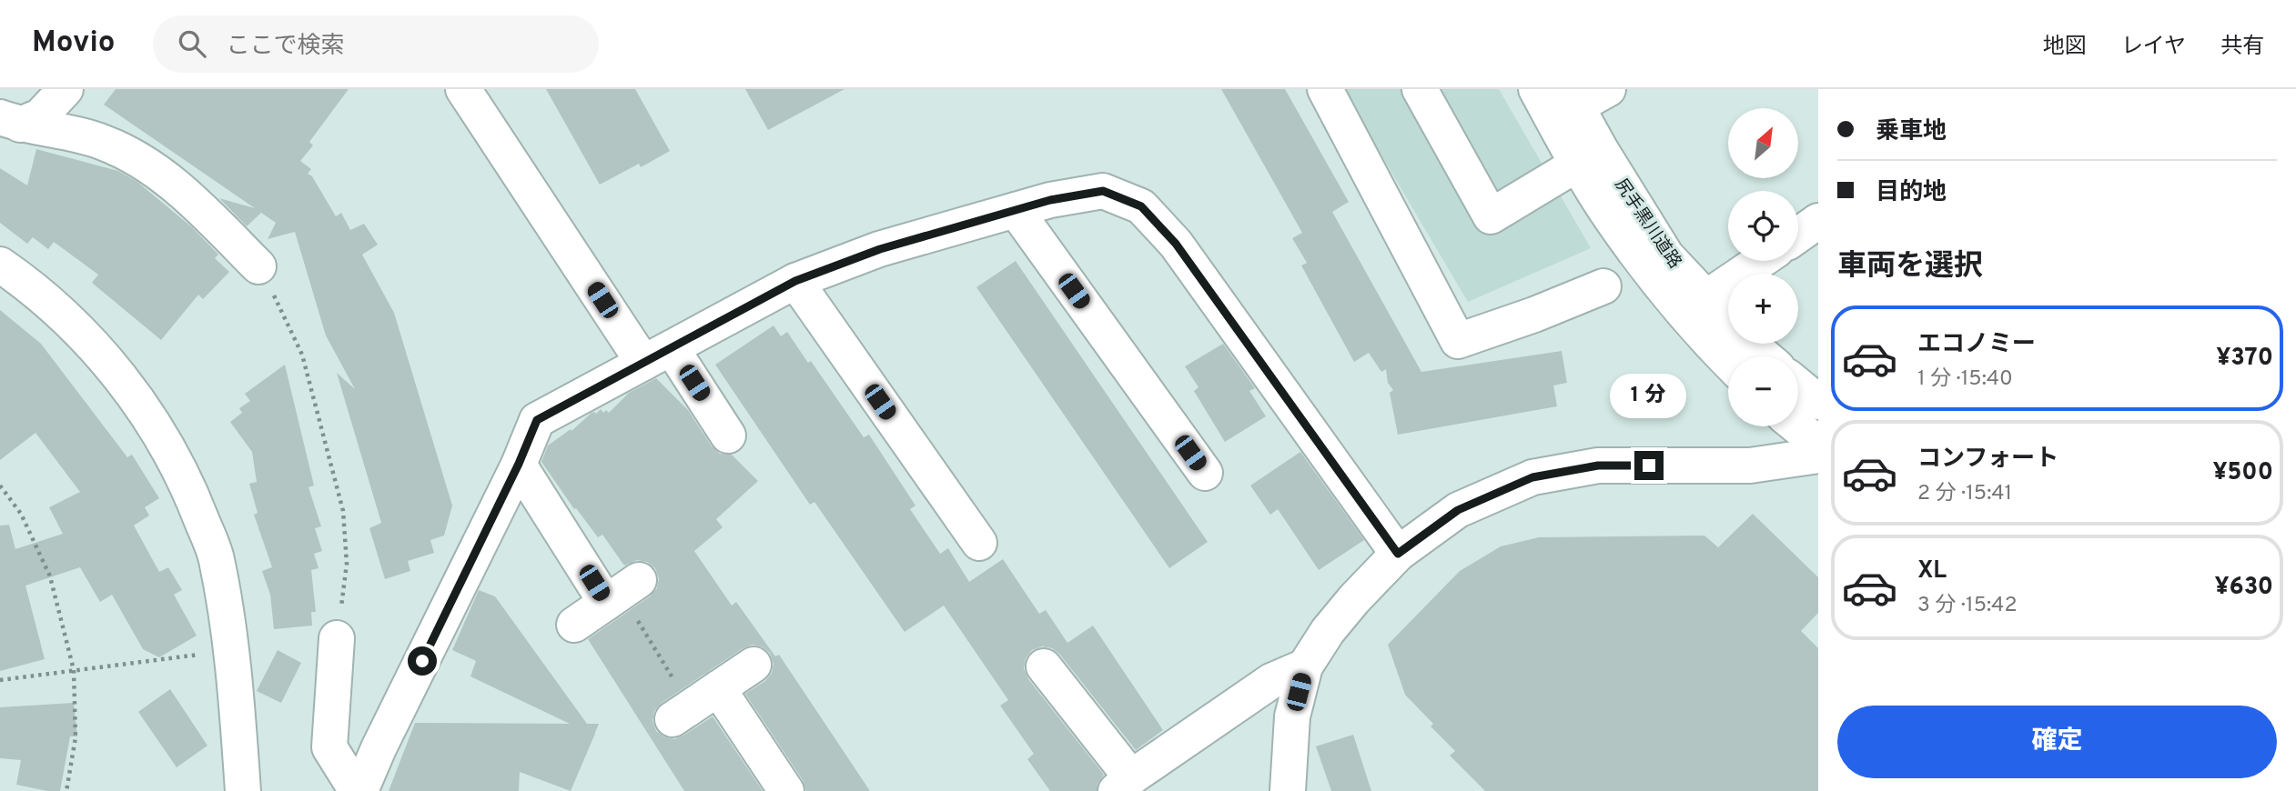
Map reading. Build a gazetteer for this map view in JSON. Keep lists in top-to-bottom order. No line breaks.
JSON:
{"streets":{"street":["尻手黒川道路"]},"north":"top right","page":{"header":"Movio","search":"ここで検索","nav":["地図","レイヤ","共有"],"banner":["乗車地","目的地"],"map_buttons":["+","−"],"heading":"車両を選択","list":[{"name":"エコノミー","note":"1 分 · 15:40","value":"¥370"},{"name":"コンフォート","note":"2 分 · 15:41","value":"¥500"},{"name":"XL","note":"3 分 · 15:42","value":"¥630"}],"bubble":"1 分","buttons":"確定"}}
